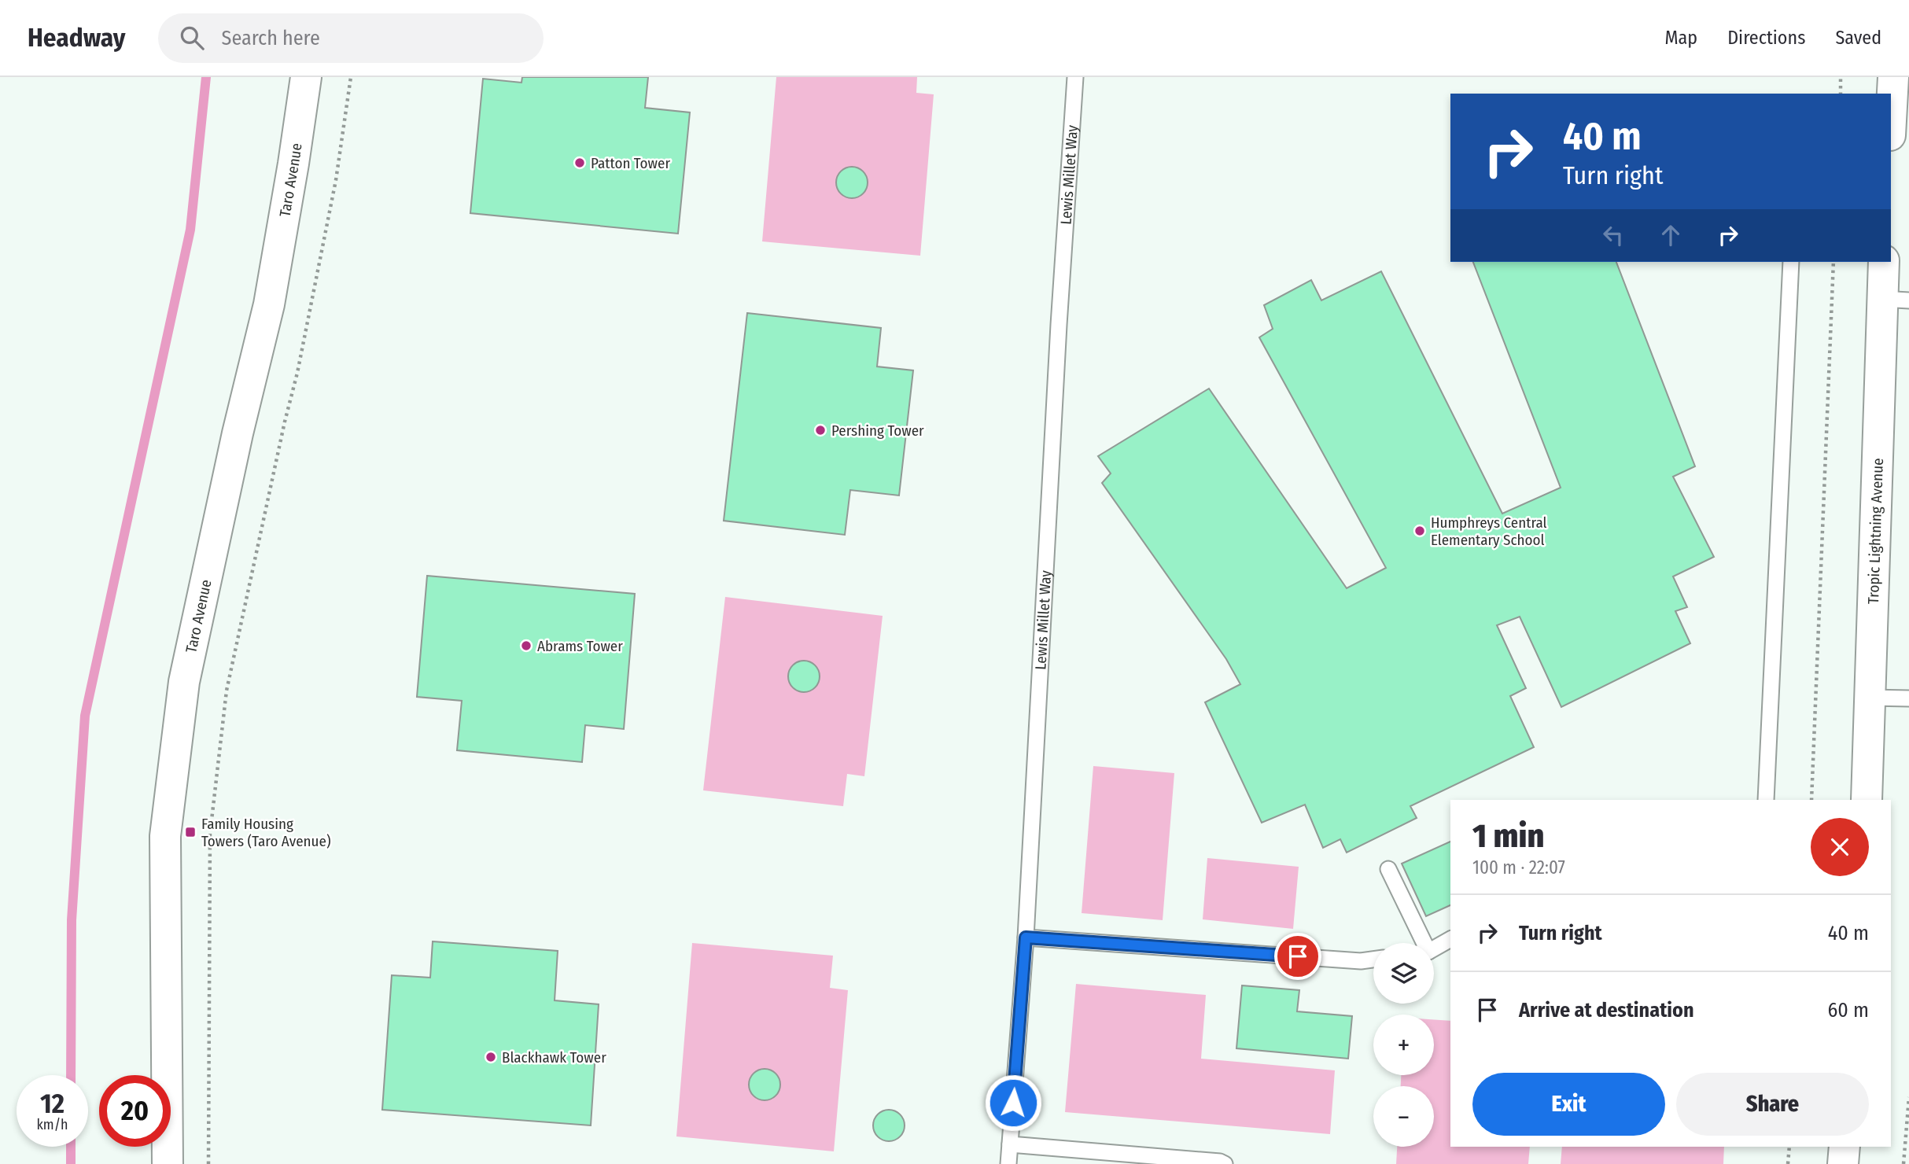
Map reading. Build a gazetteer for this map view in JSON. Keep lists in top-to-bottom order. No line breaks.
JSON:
{"streets":{"street":["Taro Avenue","Tropic Lightning Avenue"],"lane":["Lewis Millet Way"]},"places":{"other":["Patton Tower","Pershing Tower","Humphreys Central Elementary School","Abrams Tower","Blackhawk Tower"],"transit":["Family Housing Towers (Taro Avenue)"]},"page":{"header":"Headway","search":"Search here","nav":["Map","Directions","Saved"],"turn":["40 m","Turn right"],"heading":["1 min","100 m · 22:07"],"list":[{"name":"Turn right","value":"40 m"},{"name":"Arrive at destination","value":"60 m"}],"map_buttons":["+","−"],"buttons":["Exit","Share"],"speed":"12 km/h","limit":"20"}}
